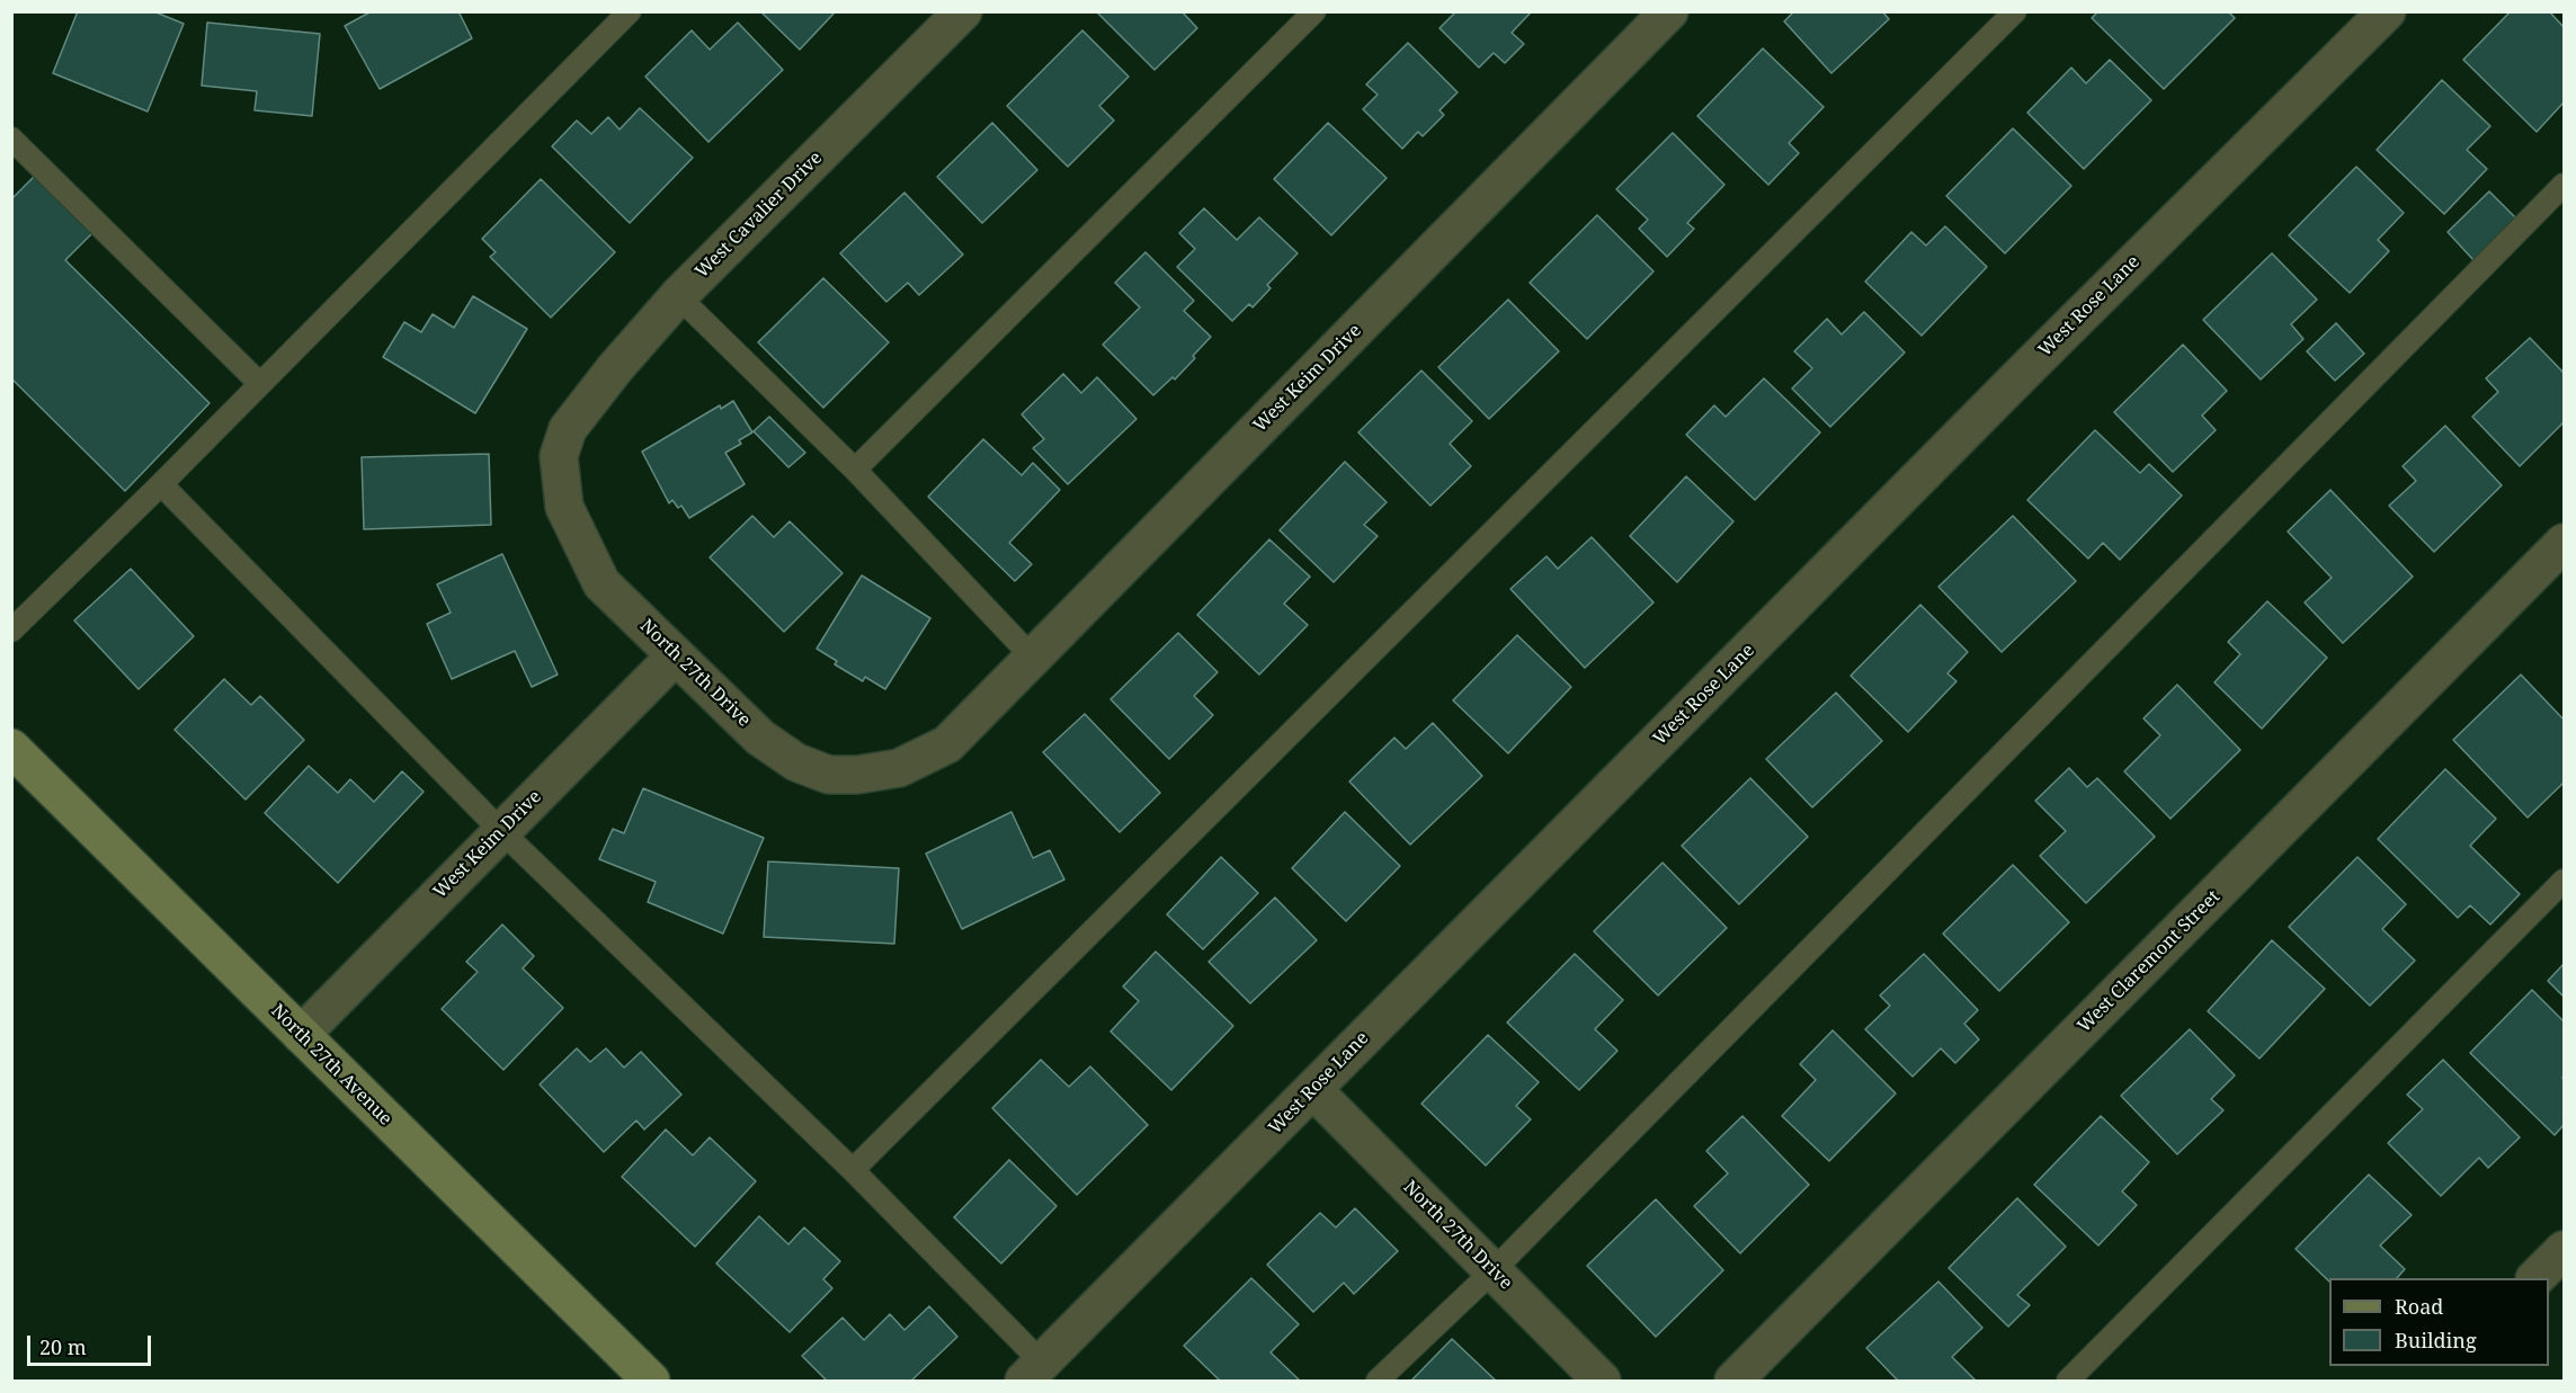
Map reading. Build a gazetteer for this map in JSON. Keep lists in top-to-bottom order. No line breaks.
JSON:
{"streets":{"main road":["North 27th Avenue"],"street":["West Cavalier Drive","West Rose Lane","West Keim Drive","North 27th Drive","West Claremont Street"]},"crossings":[["West Cavalier Drive","North 27th Drive"],["West Rose Lane","North 27th Drive"],["West Keim Drive","North 27th Drive"],["West Keim Drive","North 27th Avenue"]],"legend":["Road","Building"],"scale_bar":"20 m"}
